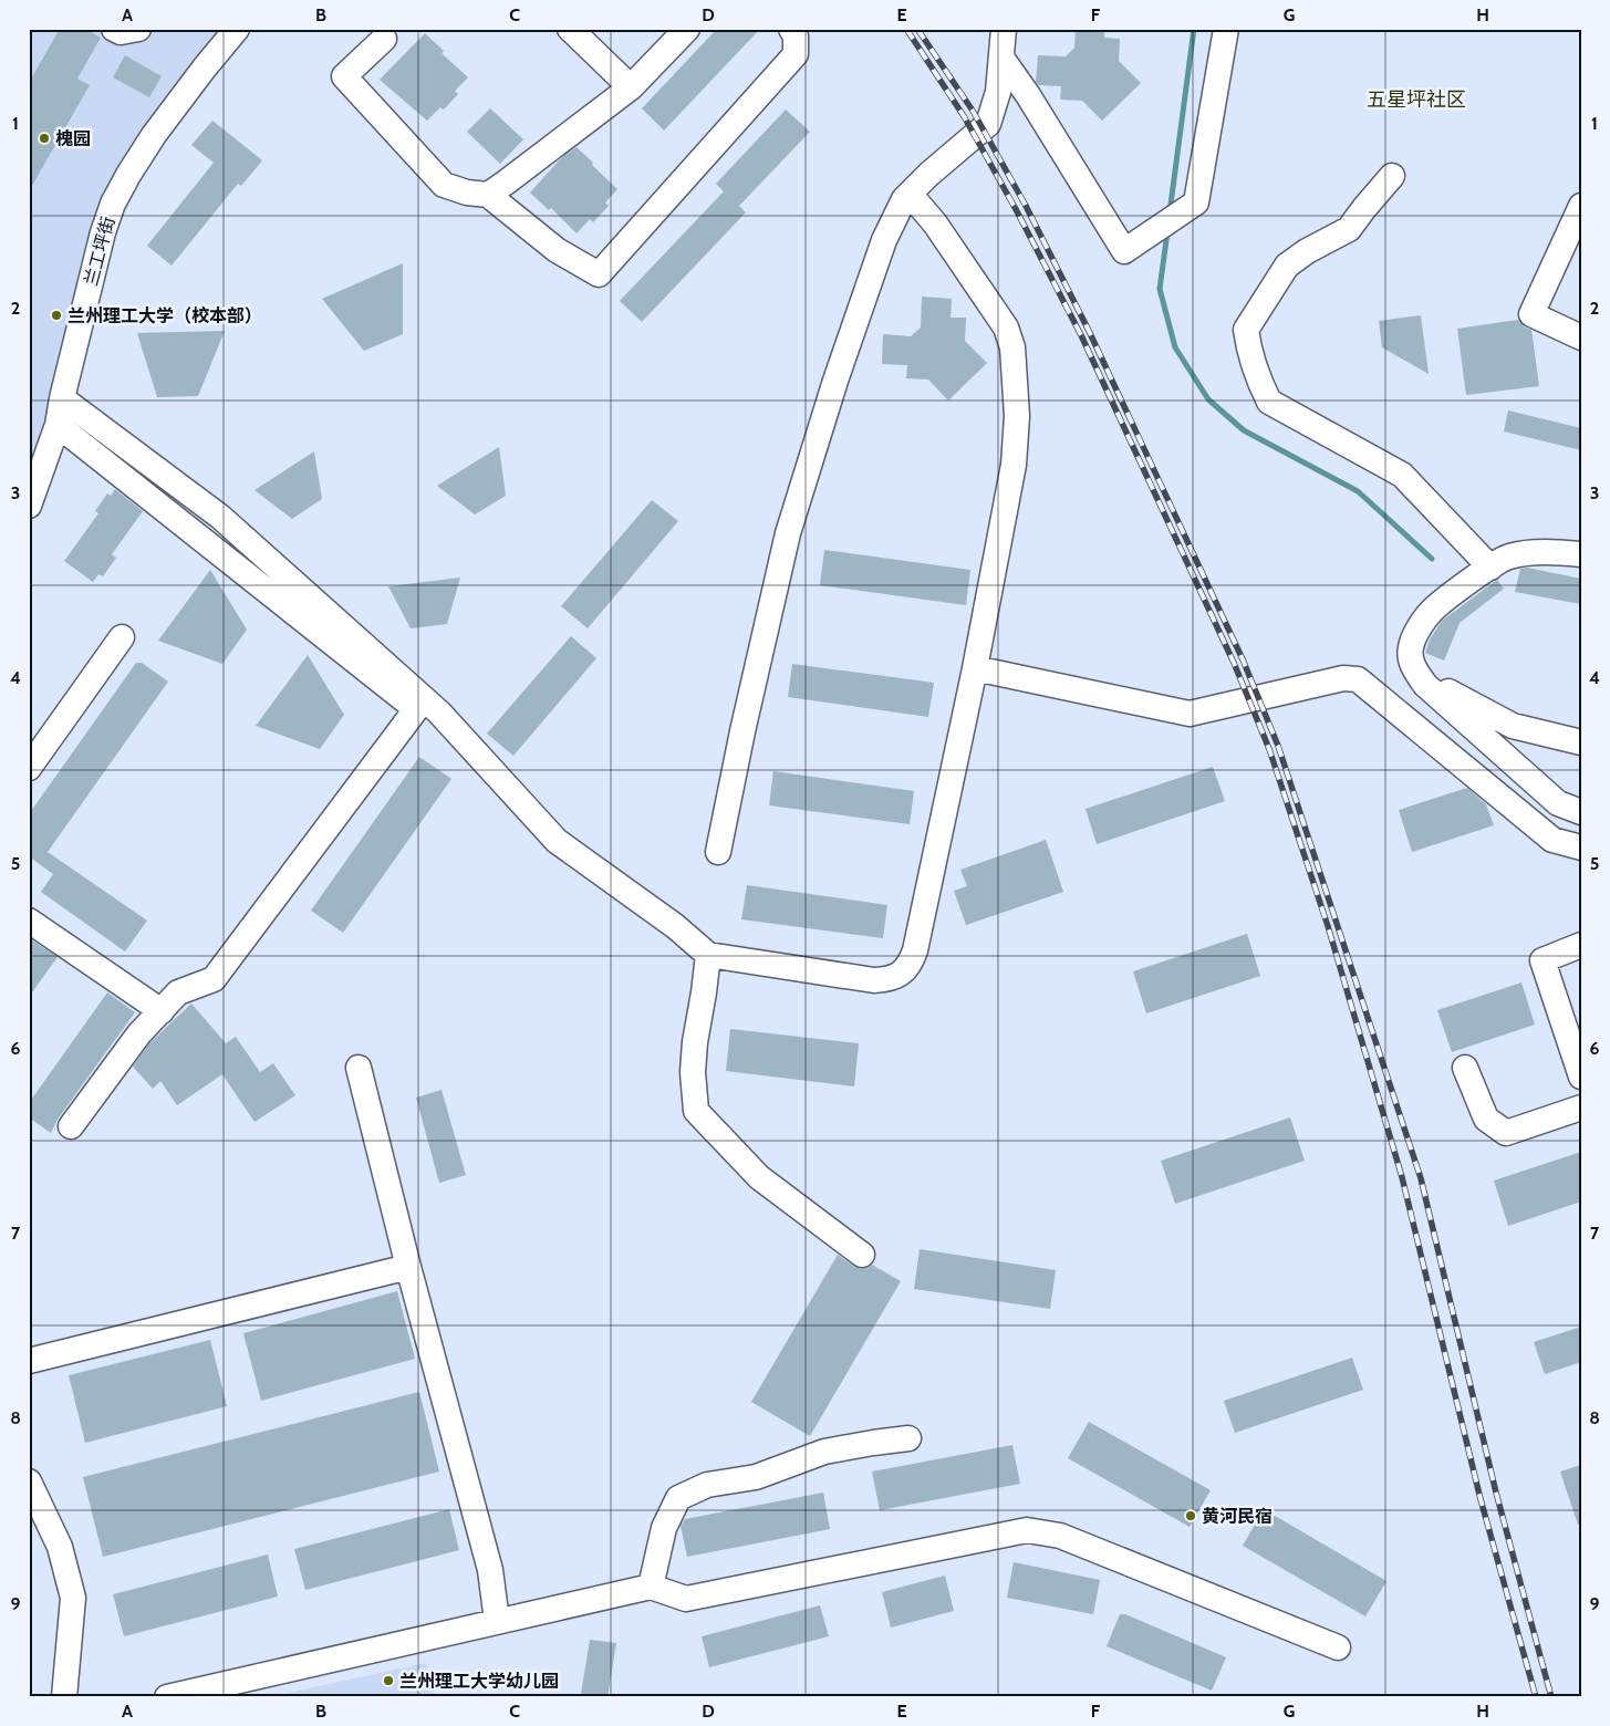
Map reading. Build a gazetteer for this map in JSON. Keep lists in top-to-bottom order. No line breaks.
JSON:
{"streets":{"street":["兰工坪街"]},"districts":["五星坪社区"],"places":["槐园","兰州理工大学（校本部）","黄河民宿","兰州理工大学幼儿园"],"grid":{"columns":["A","B","C","D","E","F","G","H"],"rows":["1","2","3","4","5","6","7","8","9"]}}
